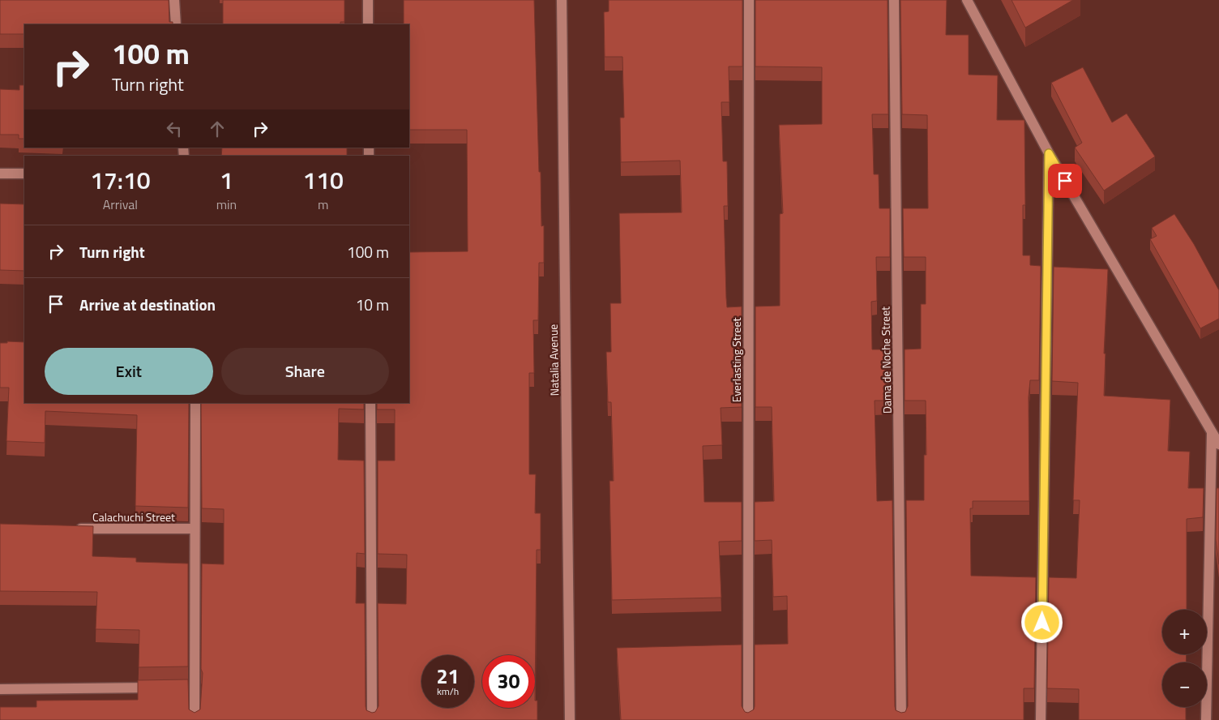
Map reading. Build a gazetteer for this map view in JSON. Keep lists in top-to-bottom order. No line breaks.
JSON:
{"streets":{"street":["Natalia Avenue","Everlasting Street","Dama de Noche Street","Calachuchi Street"]},"page":{"turn":["100 m","Turn right"],"eta":["17:10","Arrival","1","min","110","m"],"list":[{"name":"Turn right","value":"100 m"},{"name":"Arrive at destination","value":"10 m"}],"buttons":["Exit","Share"],"map_buttons":["+","−"],"speed":"21 km/h","limit":"30"}}
